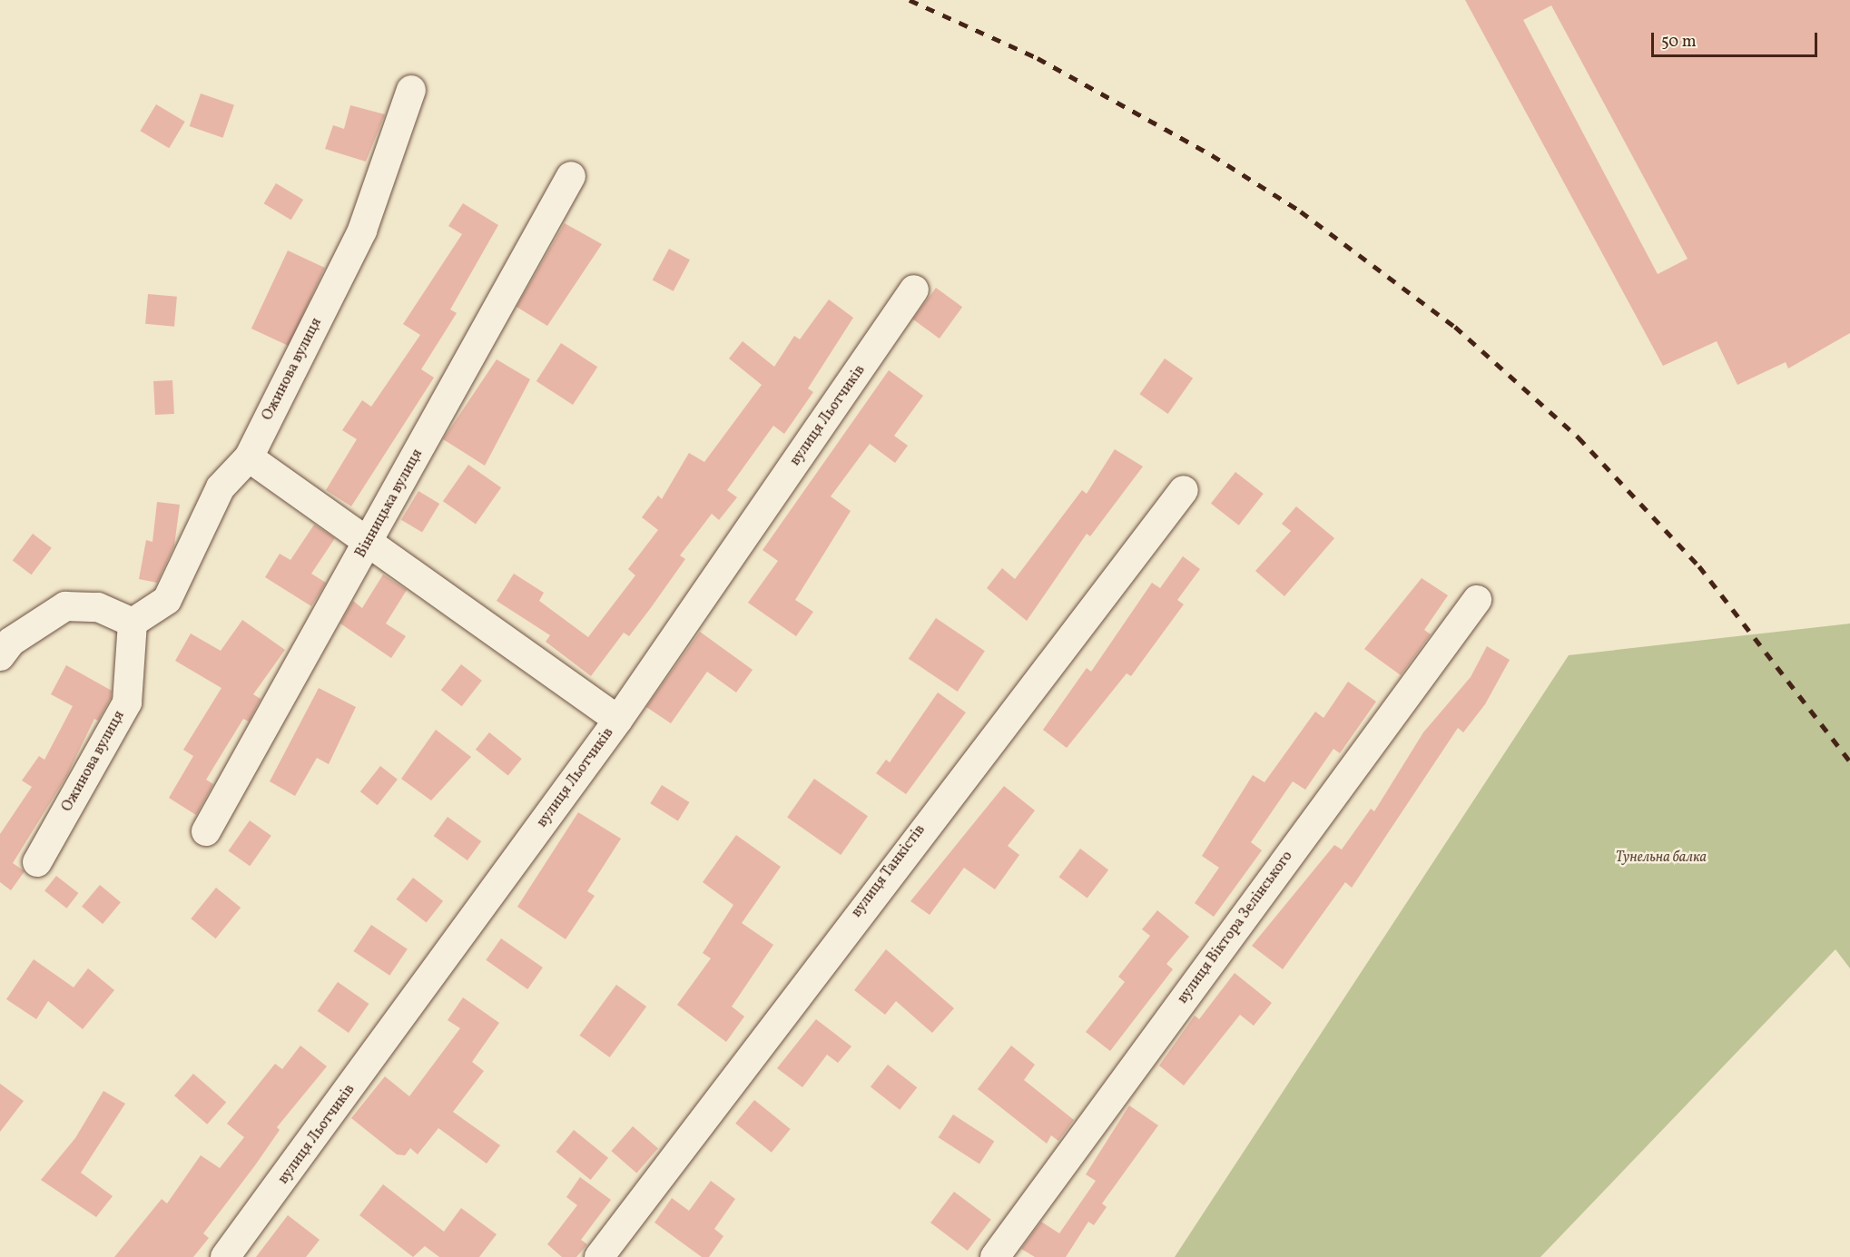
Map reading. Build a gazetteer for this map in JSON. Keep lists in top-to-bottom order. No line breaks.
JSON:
{"streets":{"street":["Ожинова вулиця","вулиця Льотчиків","Вінницька вулиця","вулиця Танкістів","вулиця Віктора Зелінського"]},"parks":["Тунельна балка"],"scale_bar":"50 m"}
